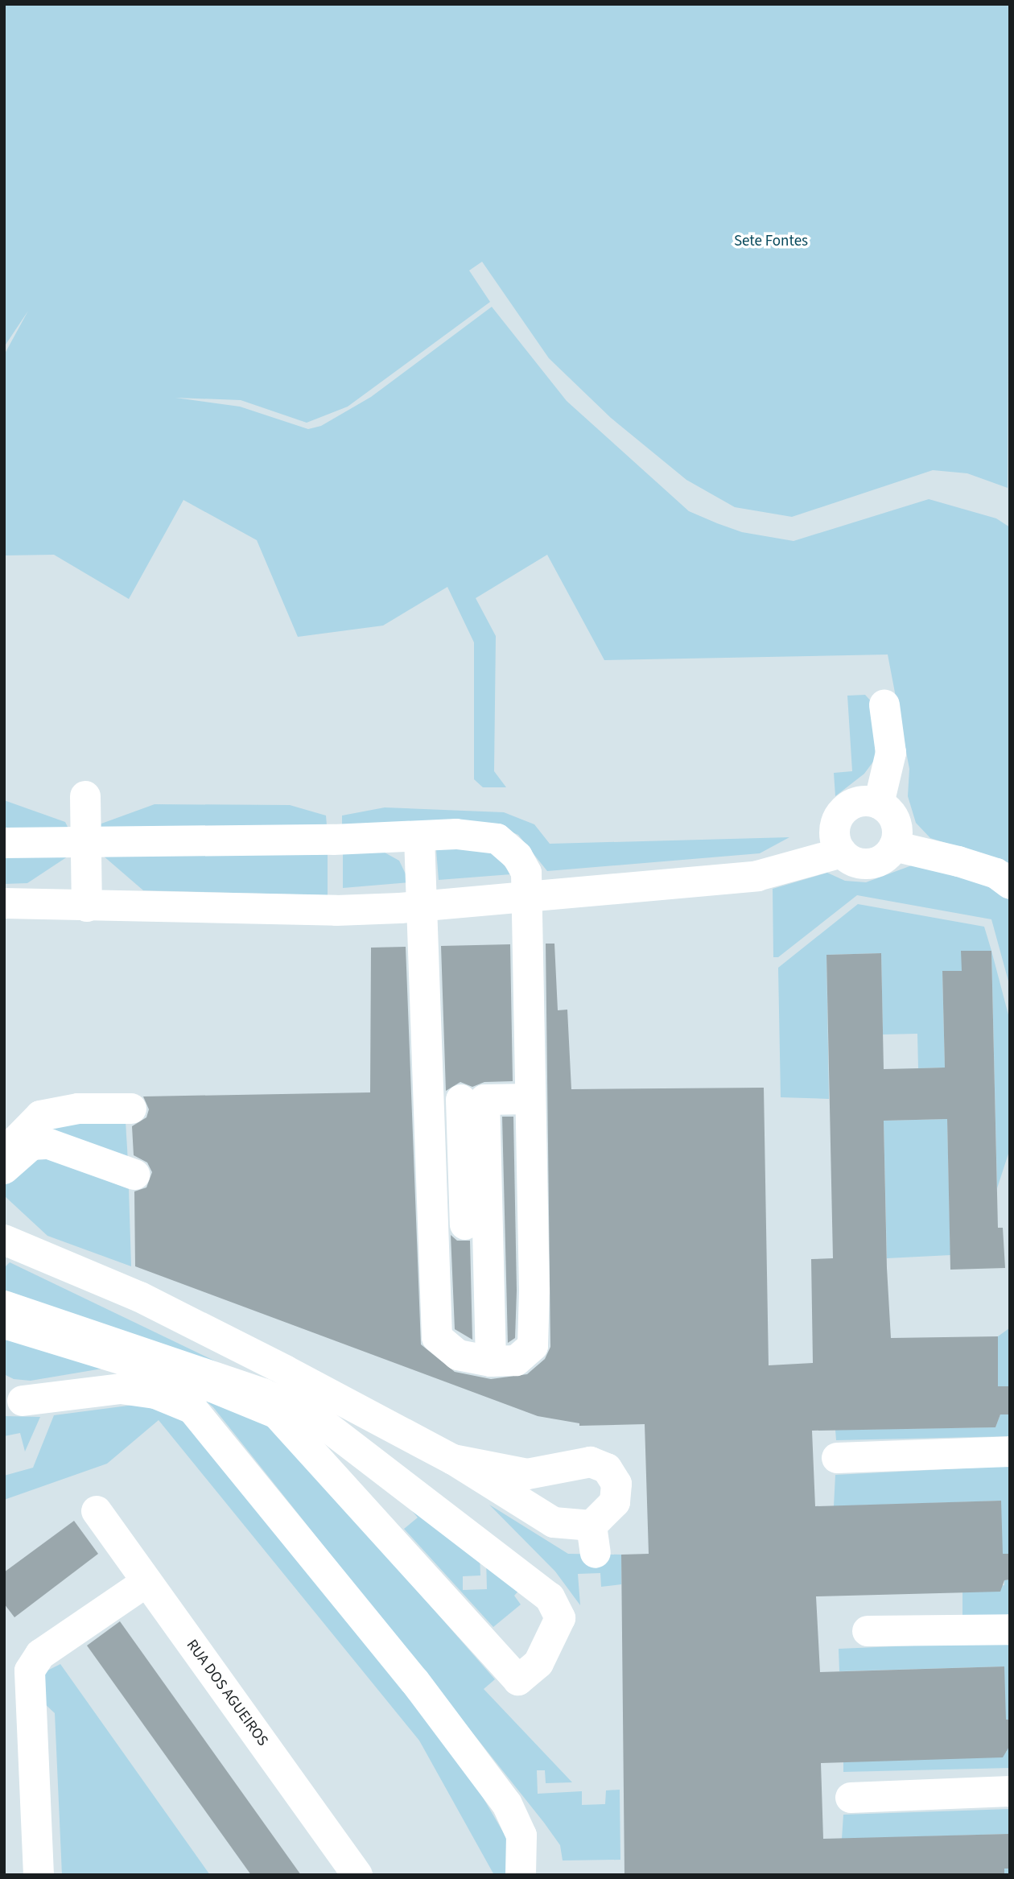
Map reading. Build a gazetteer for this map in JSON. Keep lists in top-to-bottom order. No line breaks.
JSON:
{"streets":{"street":["RUA DOS AGUEIROS"]},"parks":["Sete Fontes"]}
